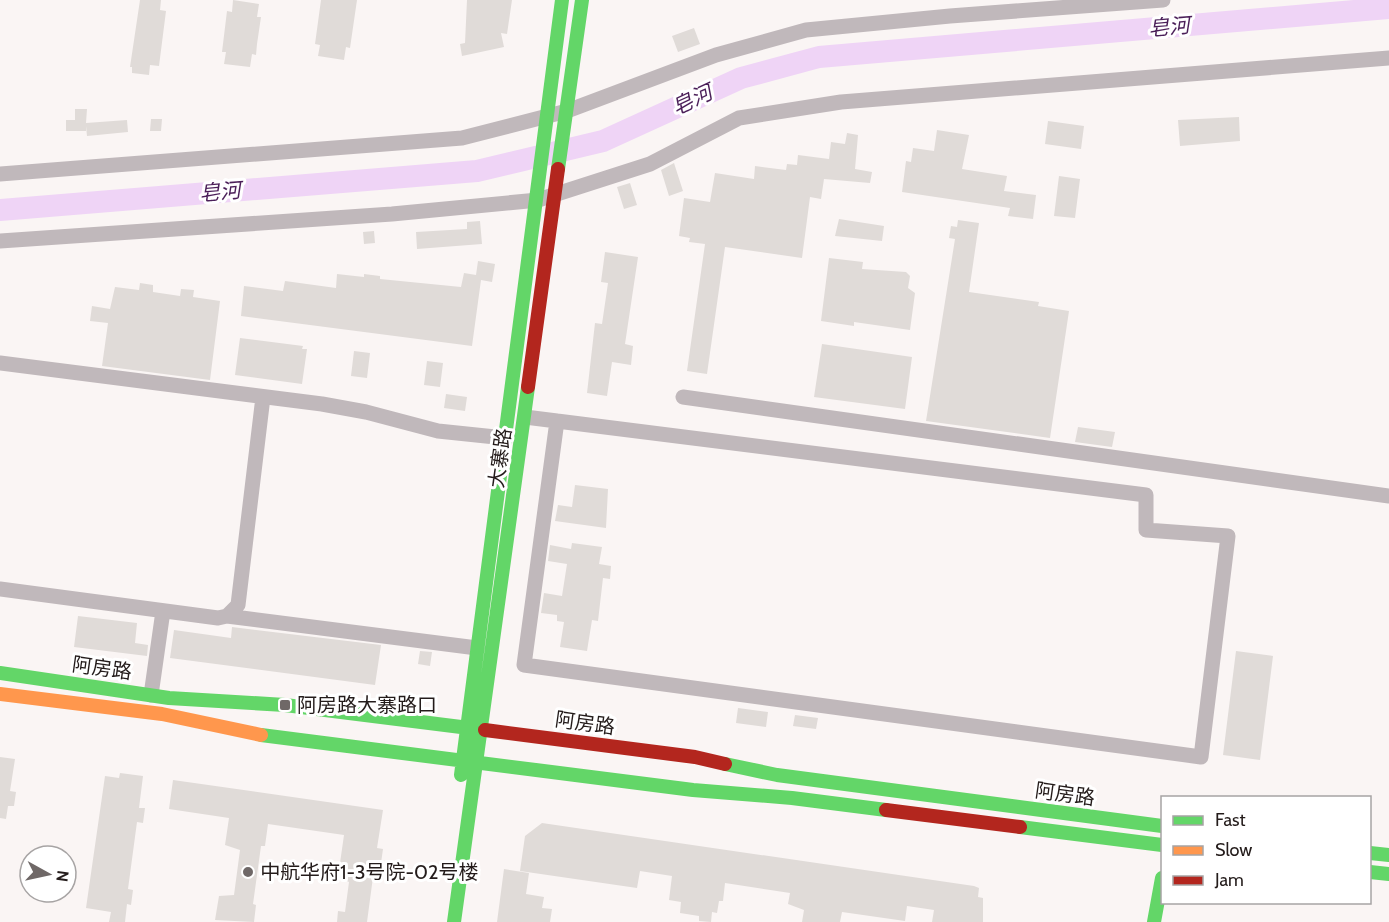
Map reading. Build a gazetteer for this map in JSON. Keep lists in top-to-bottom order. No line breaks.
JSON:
{"streets":{"main road":["大寨路","阿房路"]},"crossings":[["大寨路","阿房路"]],"water":["皂河"],"places":{"transit":["阿房路大寨路口"],"other":["中航华府1-3号院-02号楼"]},"legend":["Fast","Slow","Jam"],"north":"right"}
